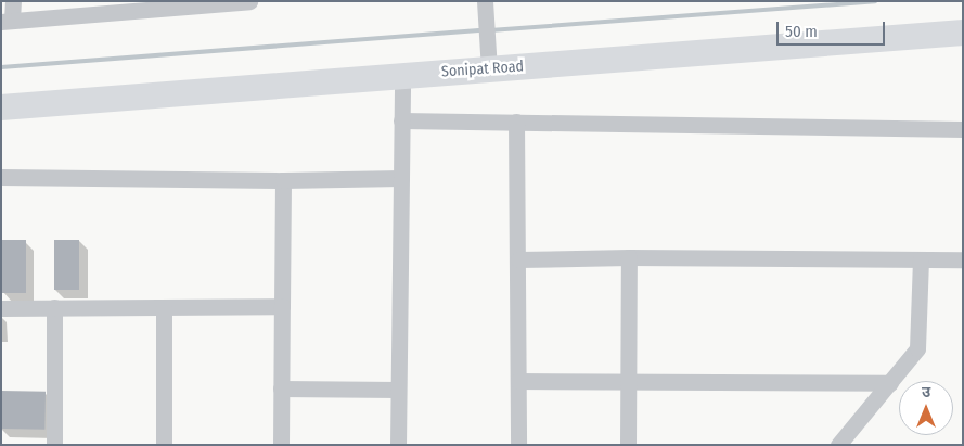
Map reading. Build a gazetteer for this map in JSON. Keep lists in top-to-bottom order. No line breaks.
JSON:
{"streets":{"main road":["Sonipat Road"]},"scale_bar":"50 m","north":"top"}
